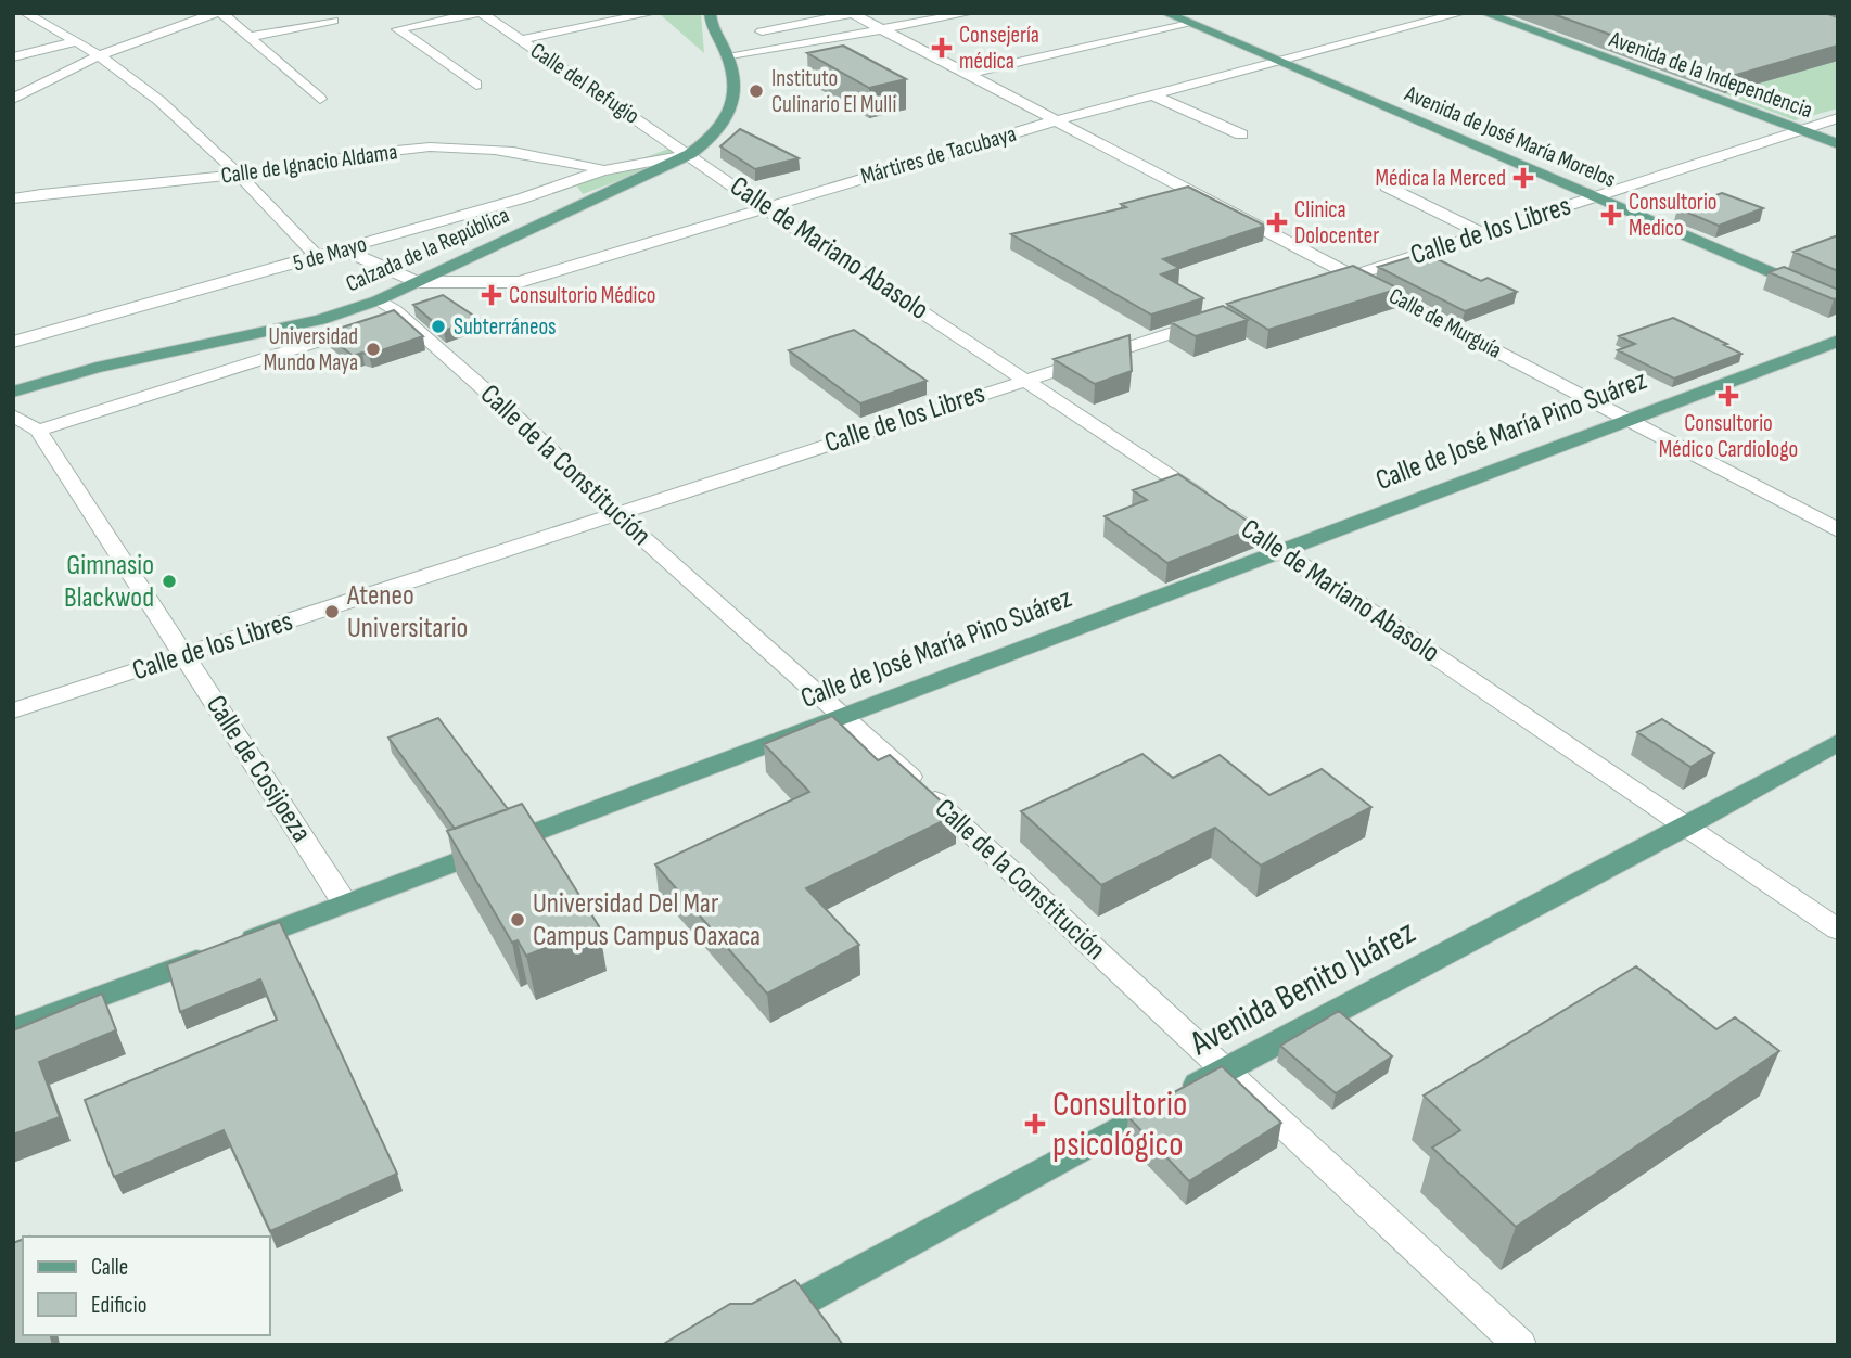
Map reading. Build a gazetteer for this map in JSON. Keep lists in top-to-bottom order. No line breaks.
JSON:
{"streets":{"main road":["Avenida de la Independencia","Avenida de José María Morelos","Calzada de la República","Calle de José María Pino Suárez","Avenida Benito Juárez"],"street":["Calle del Refugio","Mártires de Tacubaya","Calle de Ignacio Aldama","Calle de los Libres","Calle de Mariano Abasolo","5 de Mayo","Calle de Murguía","Calle de la Constitución","Calle de Cosijoeza"]},"crossings":[["Avenida de la Independencia","Calle de los Libres"],["Calle del Refugio","Calle de Mariano Abasolo"],["Calle del Refugio","Calzada de la República"],["Calle del Refugio","5 de Mayo"],["Avenida de José María Morelos","Mártires de Tacubaya"],["Avenida de José María Morelos","Calle de los Libres"],["Mártires de Tacubaya","Calle de Mariano Abasolo"],["Mártires de Tacubaya","Calzada de la República"],["Mártires de Tacubaya","Calle de Murguía"],["Calle de Ignacio Aldama","Calzada de la República"],["Calle de Ignacio Aldama","5 de Mayo"],["Calle de los Libres","Calle de Mariano Abasolo"],["Calle de los Libres","Calle de Murguía"],["Calle de los Libres","Calle de la Constitución"],["Calle de los Libres","Calle de Cosijoeza"],["Calle de Mariano Abasolo","Calzada de la República"],["Calle de Mariano Abasolo","5 de Mayo"],["Calle de Mariano Abasolo","Calle de José María Pino Suárez"],["Calle de Mariano Abasolo","Avenida Benito Juárez"],["Calzada de la República","5 de Mayo"],["Calzada de la República","Calle de la Constitución"],["Calle de Murguía","Calle de José María Pino Suárez"],["Calle de José María Pino Suárez","Calle de la Constitución"],["Calle de José María Pino Suárez","Calle de Cosijoeza"],["Calle de la Constitución","Avenida Benito Juárez"]],"places":{"health":["Consejería médica","Médica la Merced","Consultorio Medico","Clinica Dolocenter","Consultorio Médico","Consultorio Médico Cardiologo","Consultorio psicológico"],"other":["Instituto Culinario El Mulli","Subterráneos","Universidad Mundo Maya","Gimnasio Blackwod","Ateneo Universitario","Universidad Del Mar Campus Campus Oaxaca"]},"legend":["Calle","Edificio"]}
